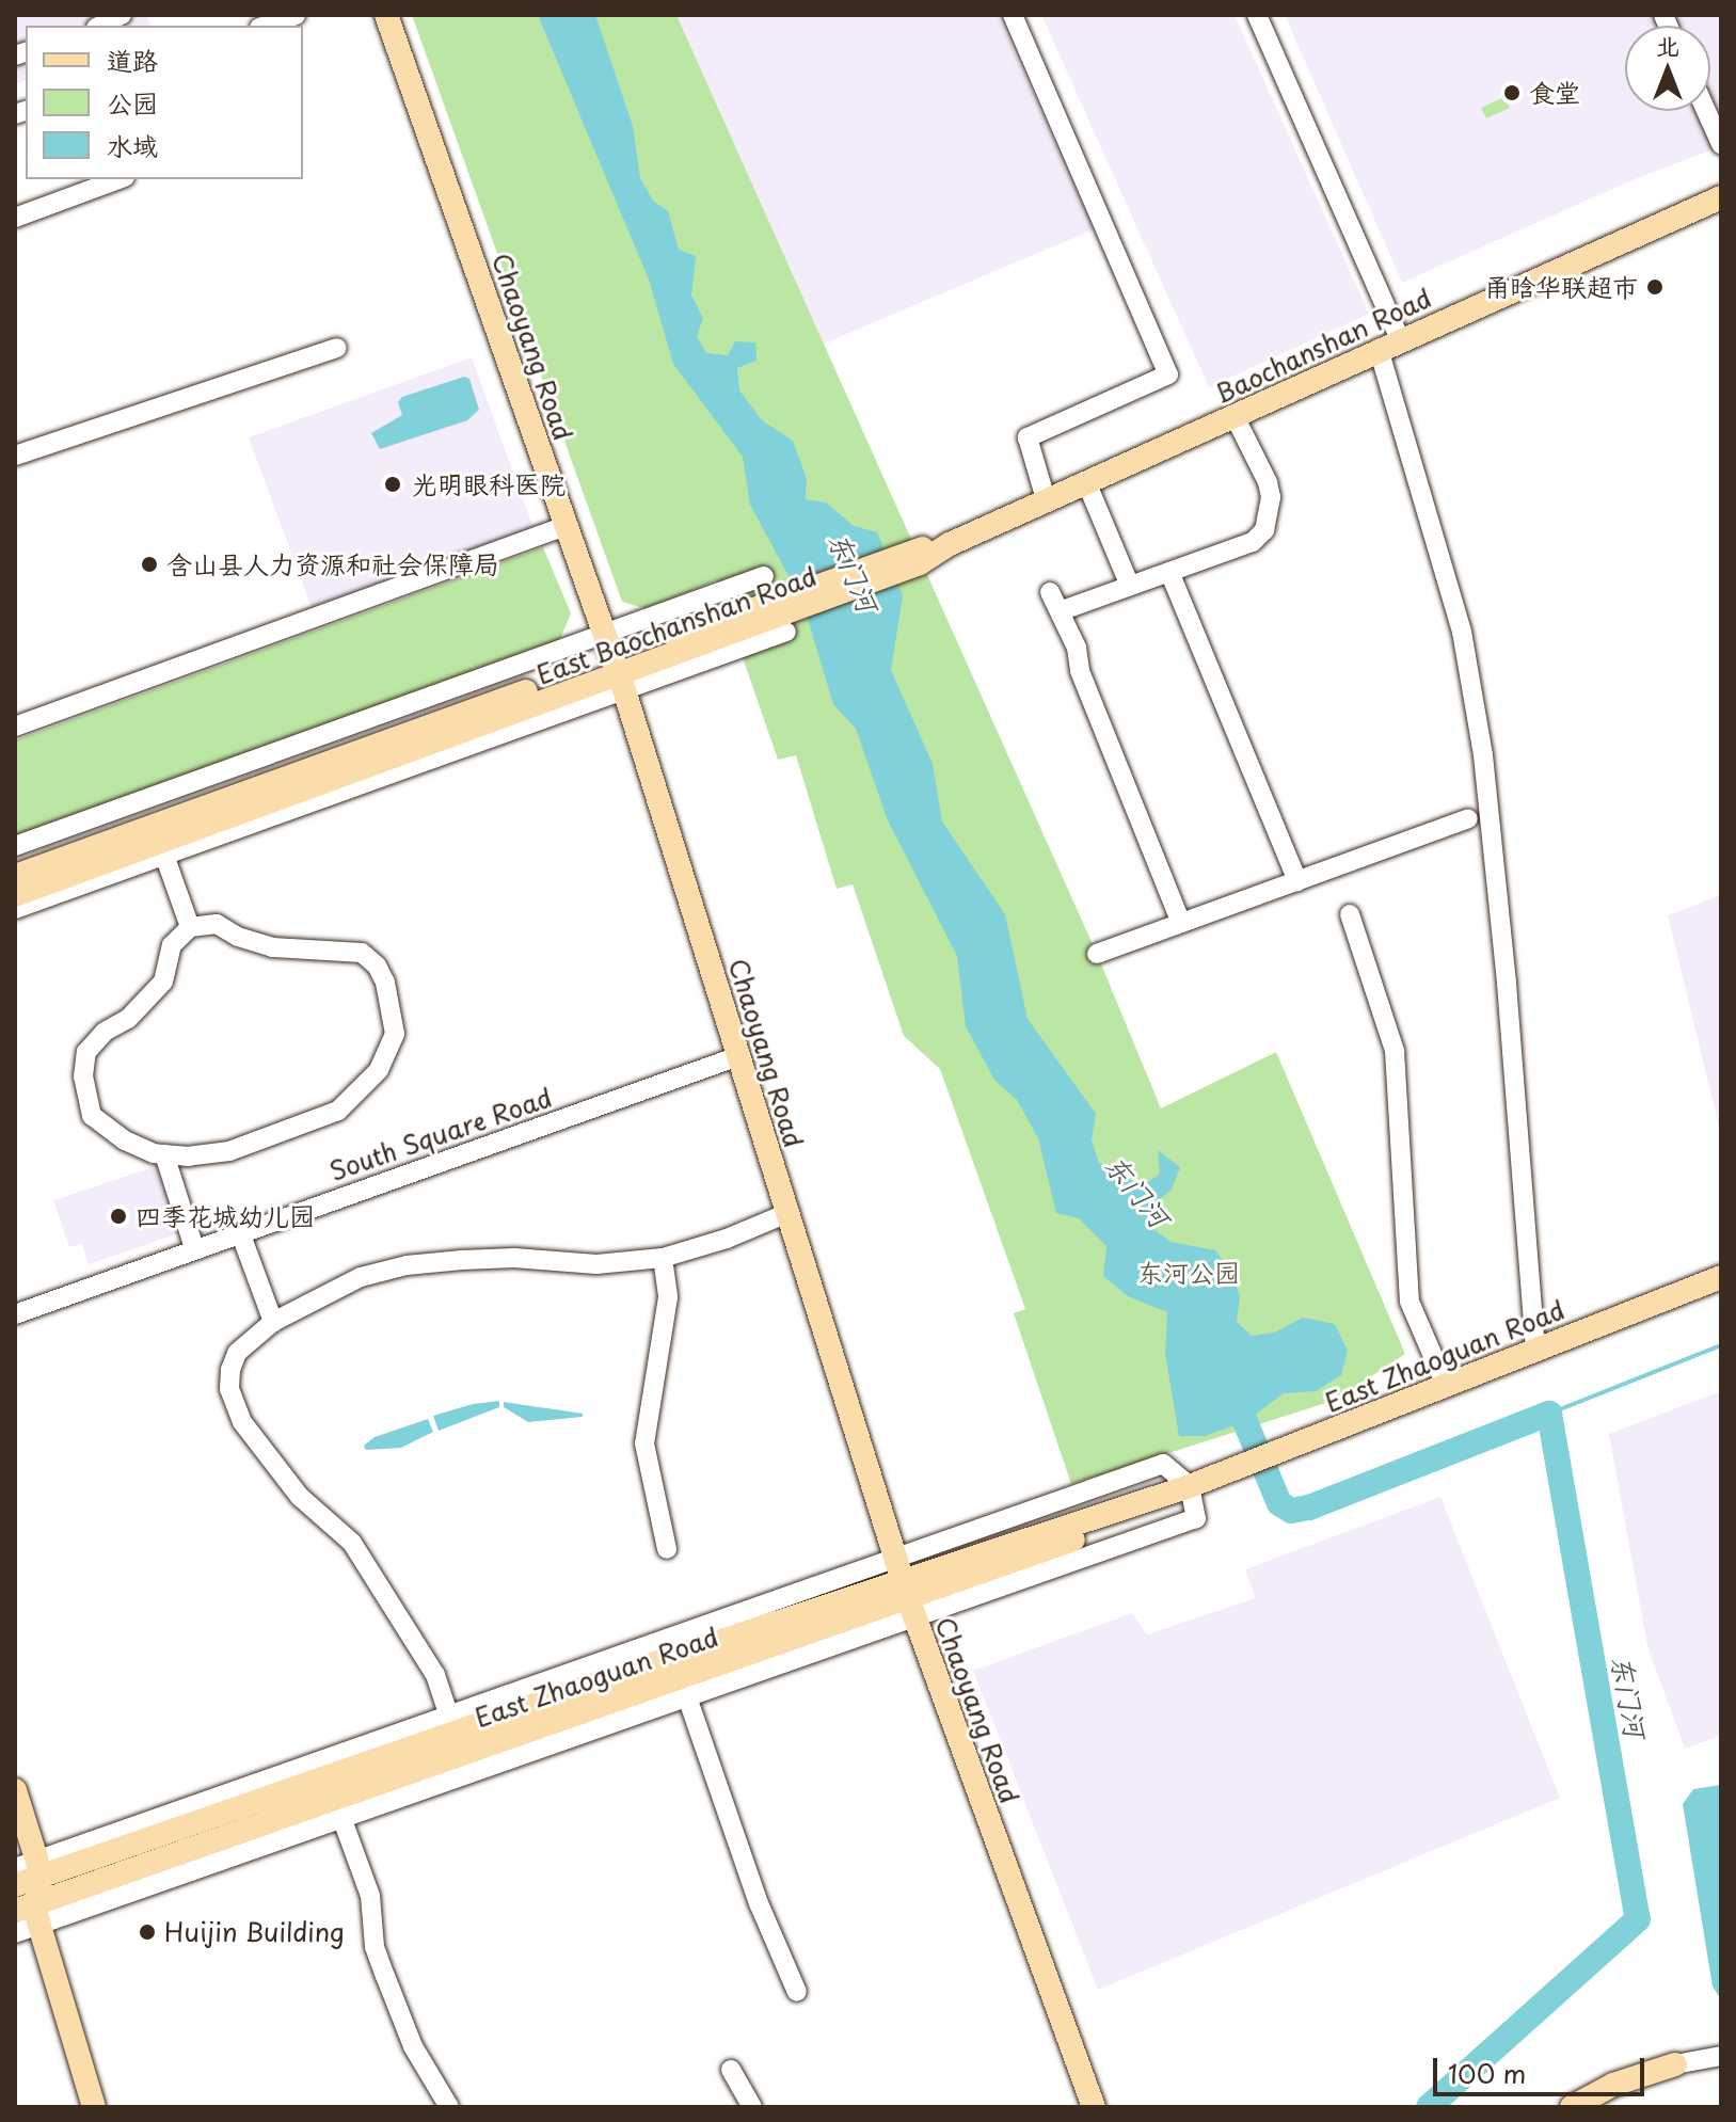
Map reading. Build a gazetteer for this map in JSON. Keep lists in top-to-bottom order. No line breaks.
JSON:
{"streets":{"main road":["Baochanshan Road","Chaoyang Road","East Baochanshan Road","East Zhaoguan Road"],"street":["South Square Road"]},"crossings":[["Baochanshan Road","East Baochanshan Road"],["Chaoyang Road","East Baochanshan Road"],["Chaoyang Road","South Square Road"],["Chaoyang Road","East Zhaoguan Road"]],"water":["东门河"],"parks":["东河公园"],"places":["食堂","甬晗华联超市","光明眼科医院","含山县人力资源和社会保障局","四季花城幼儿园","Huijin Building"],"legend":["道路","公园","水域"],"scale_bar":"100 m","north":"top"}
